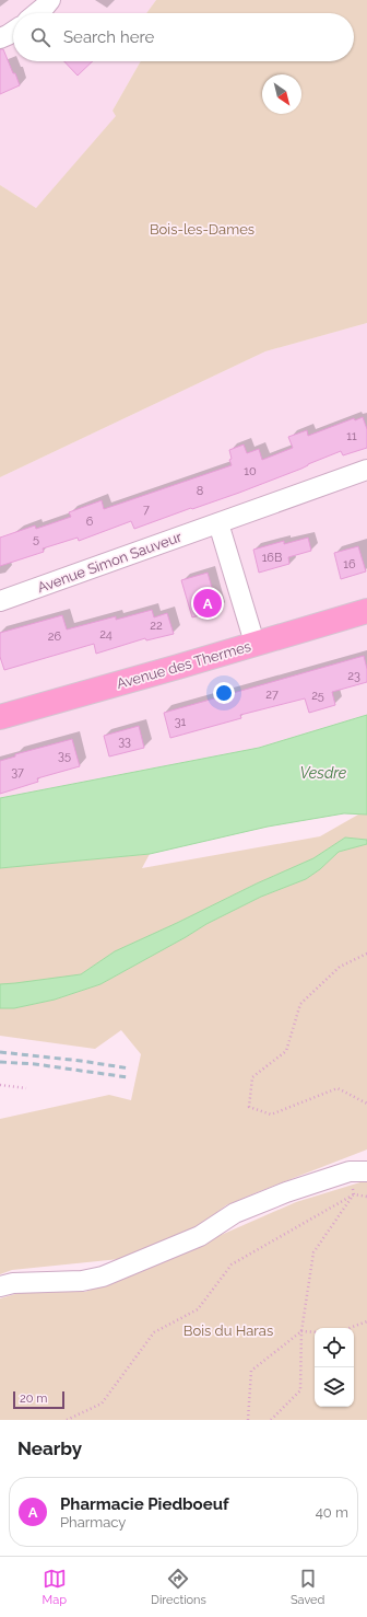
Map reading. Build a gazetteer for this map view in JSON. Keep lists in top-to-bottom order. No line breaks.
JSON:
{"streets":{"main road":["Avenue des Thermes"],"street":["Avenue Simon Sauveur"]},"water":["Vesdre"],"parks":["Bois-les-Dames","Bois du Haras"],"house_numbers":["11","10","8","7","6","5","16B","16","22","24","26","23","27","25","31","33","35","37"],"scale_bar":"20 m","north":"bottom right","page":{"search":"Search here","pins":"A","scale":"20 m","heading":"Nearby","list":[{"mark":"A","name":"Pharmacie Piedboeuf","note":"Pharmacy","value":"40 m"}],"nav":["Map","Directions","Saved"]}}
